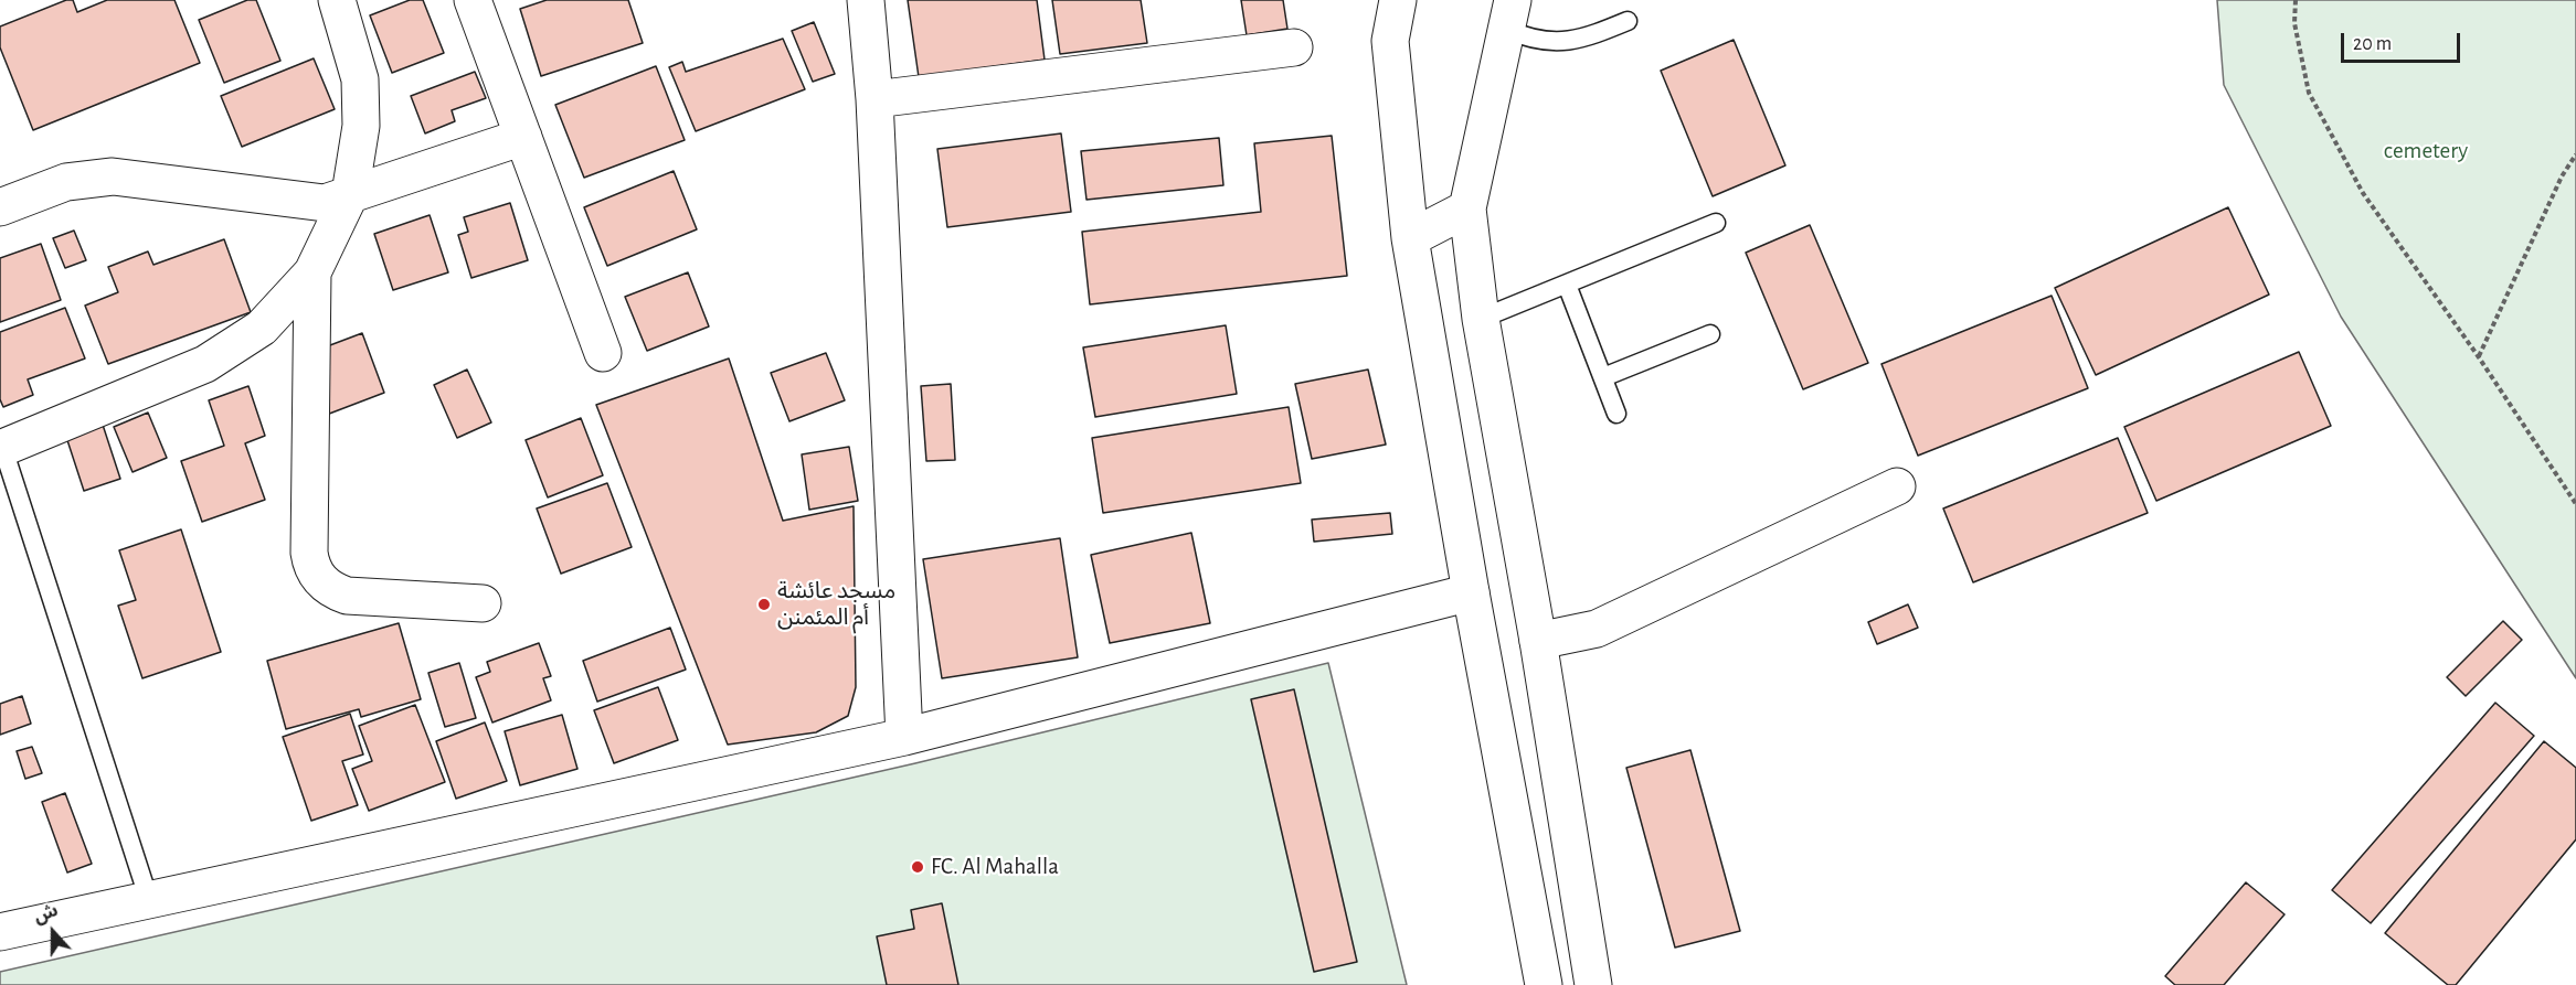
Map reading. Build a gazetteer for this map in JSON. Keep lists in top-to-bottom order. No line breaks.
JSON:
{"parks":["cemetery"],"places":["مسجد عائشة أم المئمنن","FC. Al Mahalla"],"scale_bar":"20 m","north":"top"}
